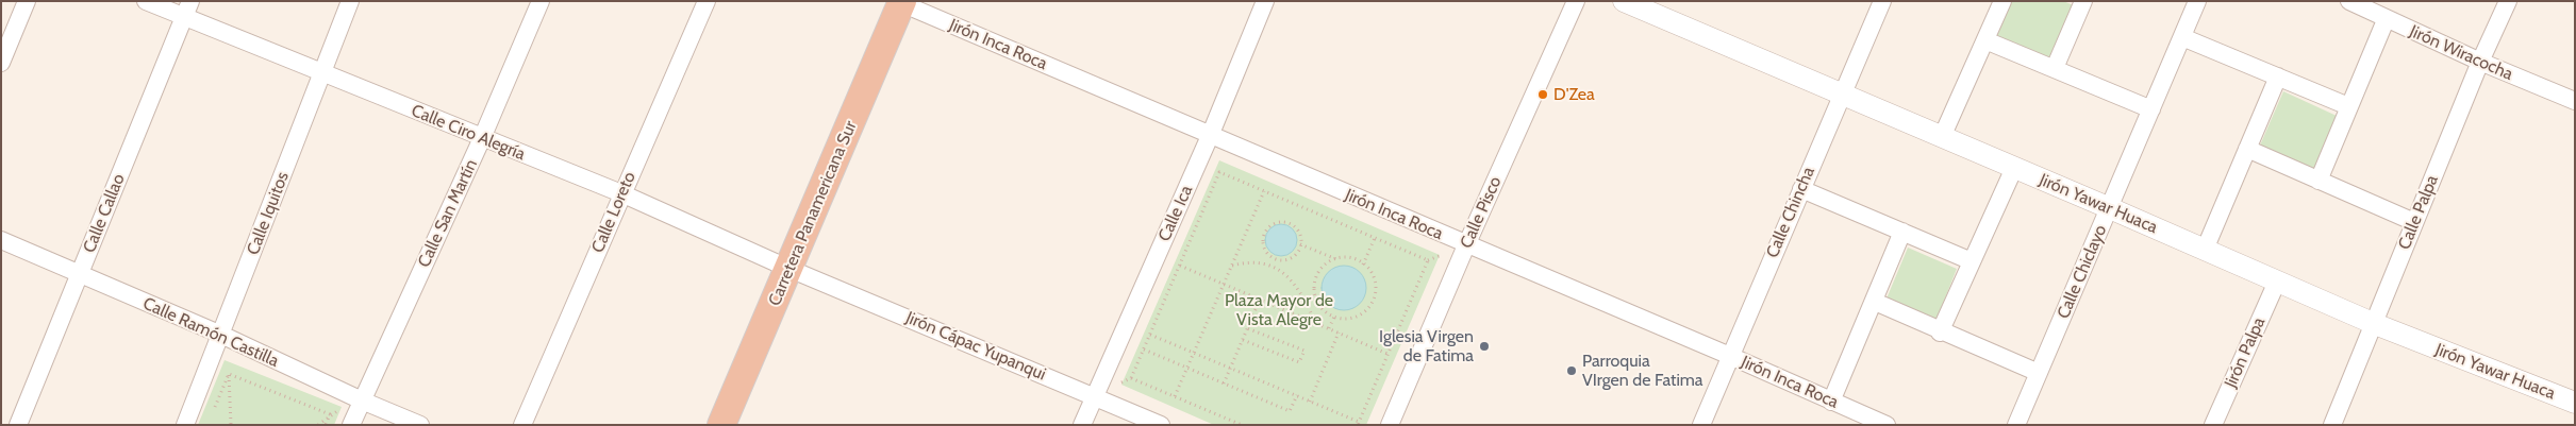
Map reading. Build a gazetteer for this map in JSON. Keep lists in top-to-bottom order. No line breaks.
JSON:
{"streets":{"highway":["Carretera Panamericana Sur"],"street":["Jirón Inca Roca","Jirón Wiracocha","Calle Ciro Alegría","Jirón Yawar Huaca","Calle Loreto","Calle Pisco","Calle Chincha","Calle Palpa","Calle Callao","Calle Iquitos","Calle San Martín","Calle Ica","Calle Chiclayo","Calle Ramón Castilla","Jirón Cápac Yupanqui","Jirón Palpa"]},"crossings":[["Jirón Inca Roca","Calle Pisco"],["Jirón Inca Roca","Calle Chincha"],["Jirón Inca Roca","Carretera Panamericana Sur"],["Jirón Inca Roca","Calle Ica"],["Jirón Wiracocha","Calle Palpa"],["Calle Ciro Alegría","Calle Loreto"],["Calle Ciro Alegría","Calle Callao"],["Calle Ciro Alegría","Calle Iquitos"],["Calle Ciro Alegría","Calle San Martín"],["Calle Ciro Alegría","Carretera Panamericana Sur"],["Calle Ciro Alegría","Jirón Cápac Yupanqui"],["Jirón Yawar Huaca","Calle Chincha"],["Jirón Yawar Huaca","Calle Palpa"],["Jirón Yawar Huaca","Calle Chiclayo"],["Jirón Yawar Huaca","Jirón Palpa"],["Calle Callao","Calle Ramón Castilla"],["Calle Iquitos","Calle Ramón Castilla"],["Calle San Martín","Calle Ramón Castilla"],["Carretera Panamericana Sur","Jirón Cápac Yupanqui"],["Calle Ica","Jirón Cápac Yupanqui"]],"parks":["Plaza Mayor de Vista Alegre"],"places":["D'Zea","Iglesia Virgen de Fatima","Parroquia VIrgen de Fatima"]}
